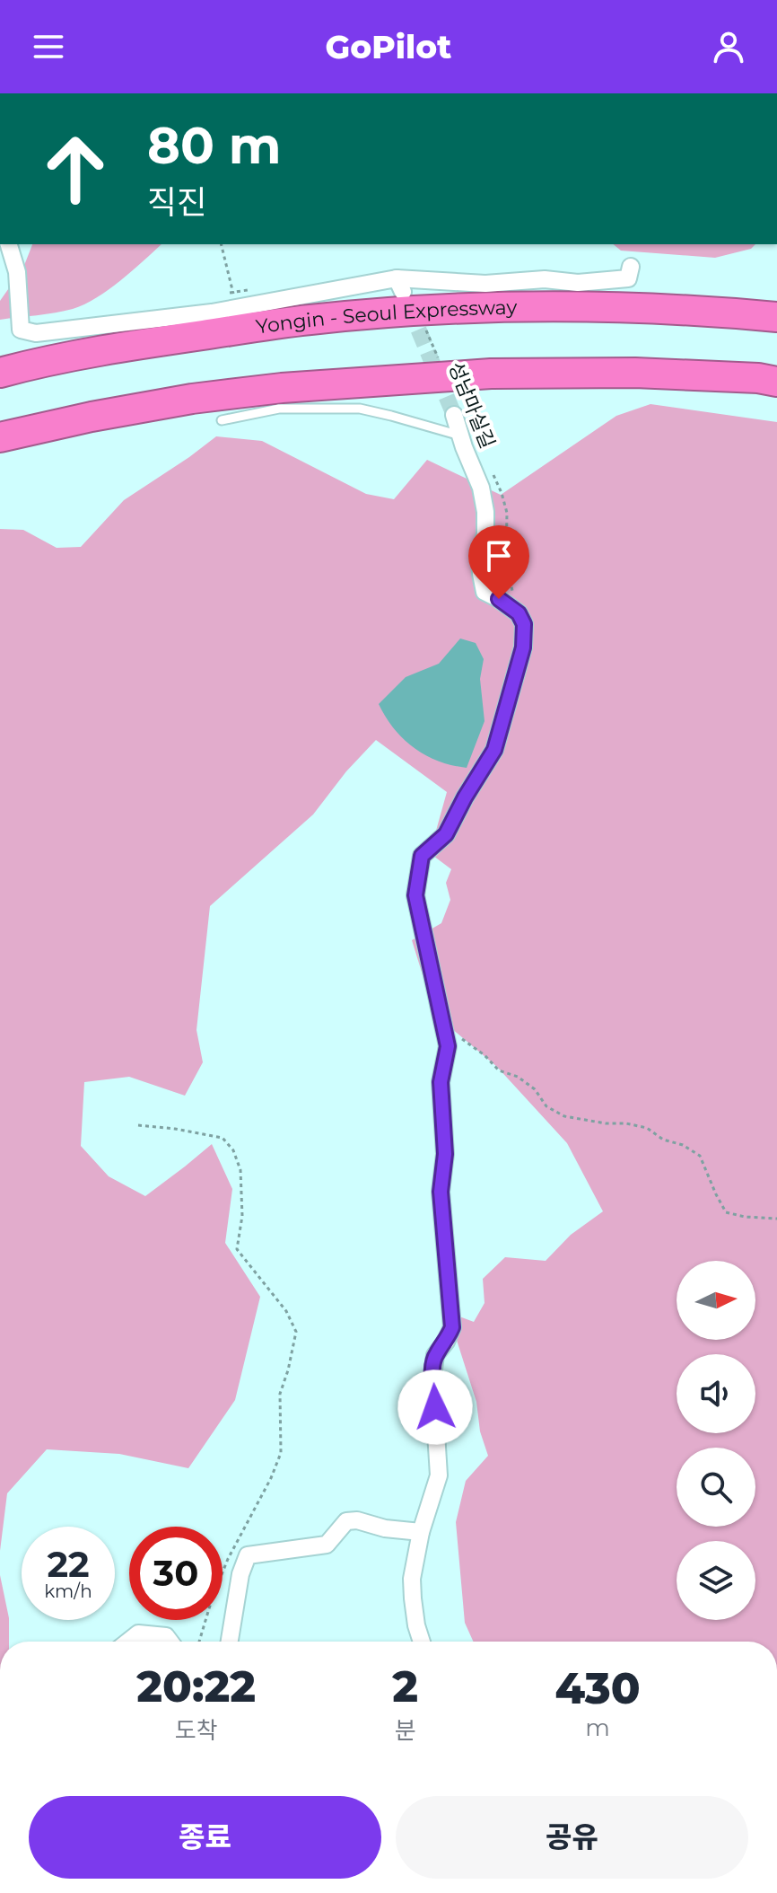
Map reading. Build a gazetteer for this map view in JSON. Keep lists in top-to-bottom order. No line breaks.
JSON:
{"streets":{"highway":["Yongin - Seoul Expressway"],"path":["성남마실길"]},"north":"right","page":{"header":"GoPilot","turn":["80 m","직진"],"speed":"22 km/h","limit":"30","eta":["20:22","도착","2","분","430","m"],"buttons":["종료","공유"]}}
